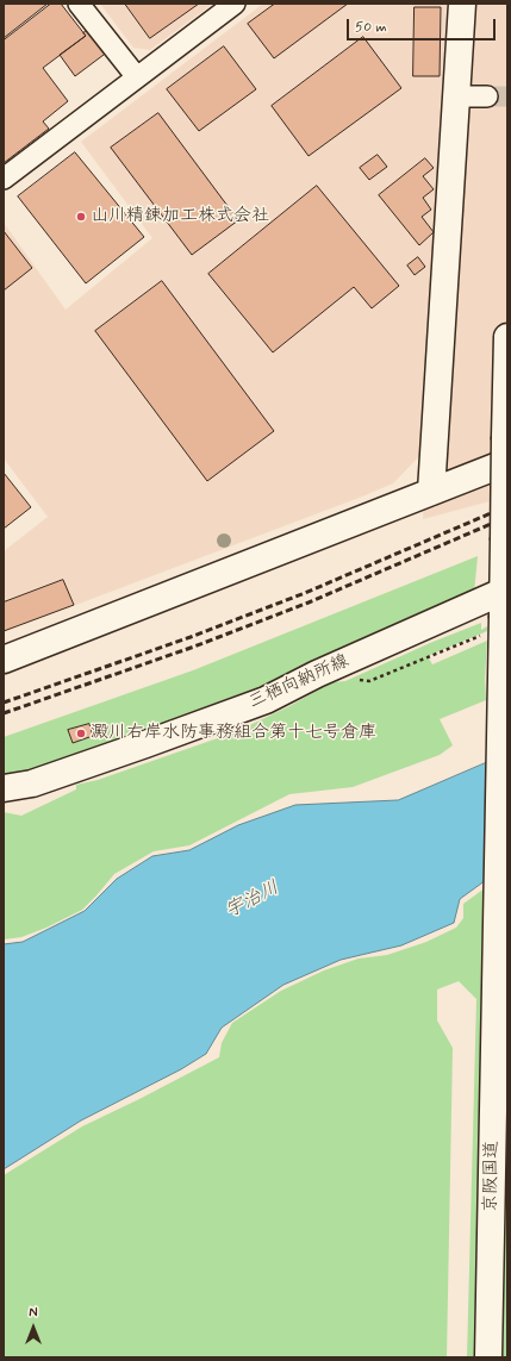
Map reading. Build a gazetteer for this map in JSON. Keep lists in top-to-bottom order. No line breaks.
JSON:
{"streets":{"main road":["三栖向納所線","京阪国道"]},"crossings":[["三栖向納所線","京阪国道"]],"water":["宇治川"],"places":["山川精錬加工株式会社","澱川右岸水防事務組合第十七号倉庫"],"scale_bar":"50 m","north":"top"}
